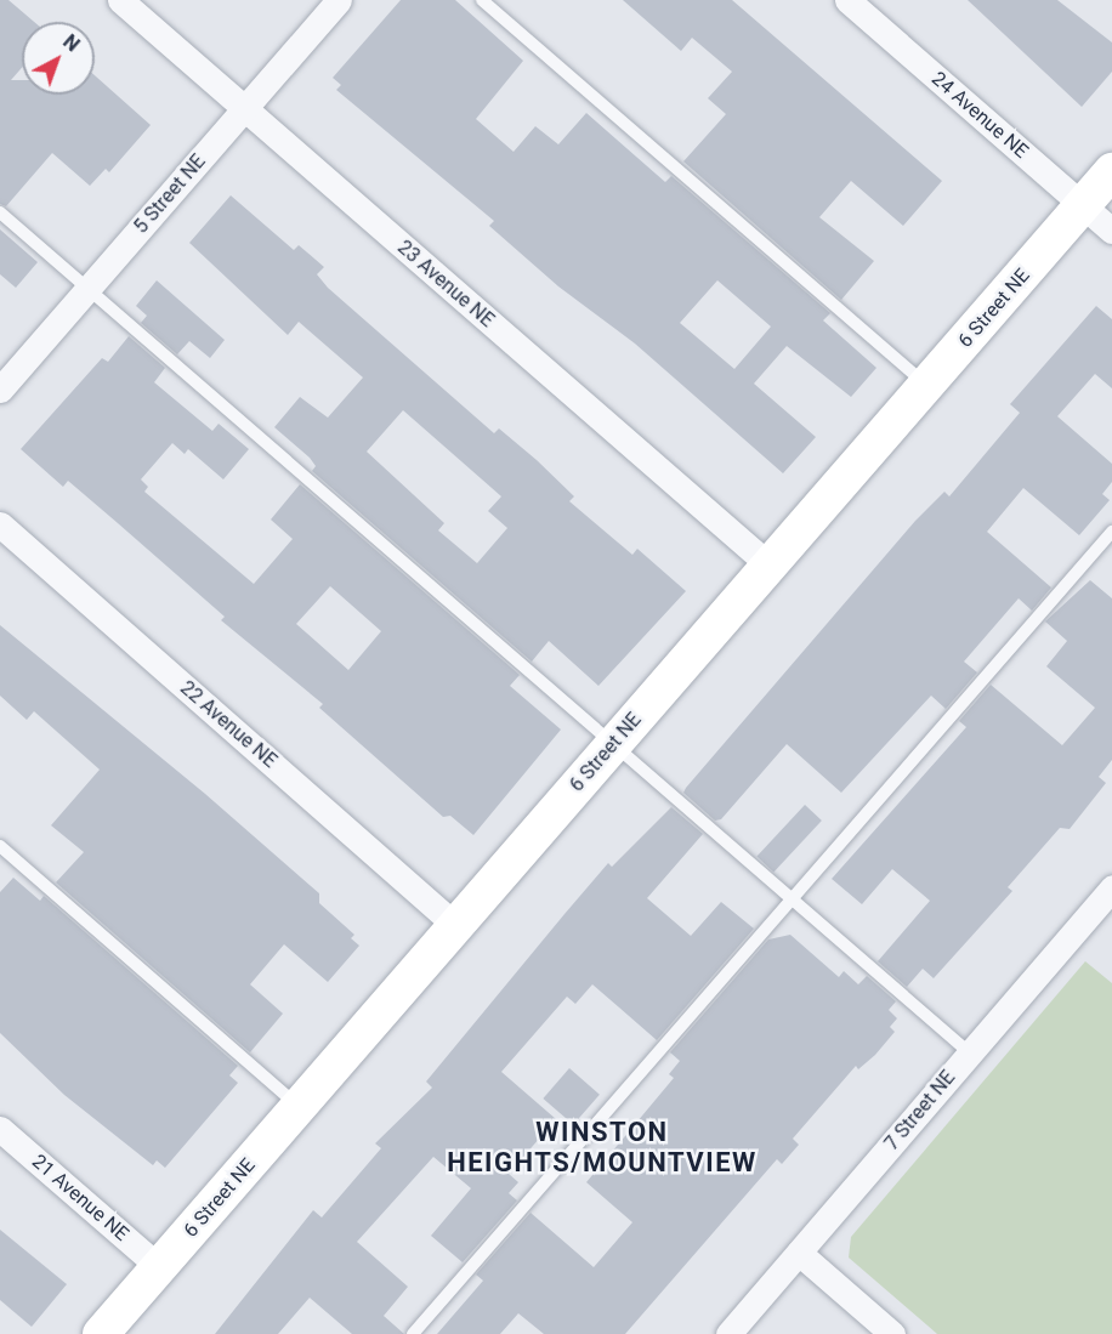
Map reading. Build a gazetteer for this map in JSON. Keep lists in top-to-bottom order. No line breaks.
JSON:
{"streets":{"street":["24 Avenue NE","5 Street NE","23 Avenue NE","6 Street NE","22 Avenue NE","7 Street NE","21 Avenue NE"]},"crossings":[["24 Avenue NE","6 Street NE"],["5 Street NE","23 Avenue NE"],["23 Avenue NE","6 Street NE"],["6 Street NE","22 Avenue NE"],["6 Street NE","21 Avenue NE"]],"districts":["WINSTON HEIGHTS/MOUNTVIEW"],"north":"top right"}
